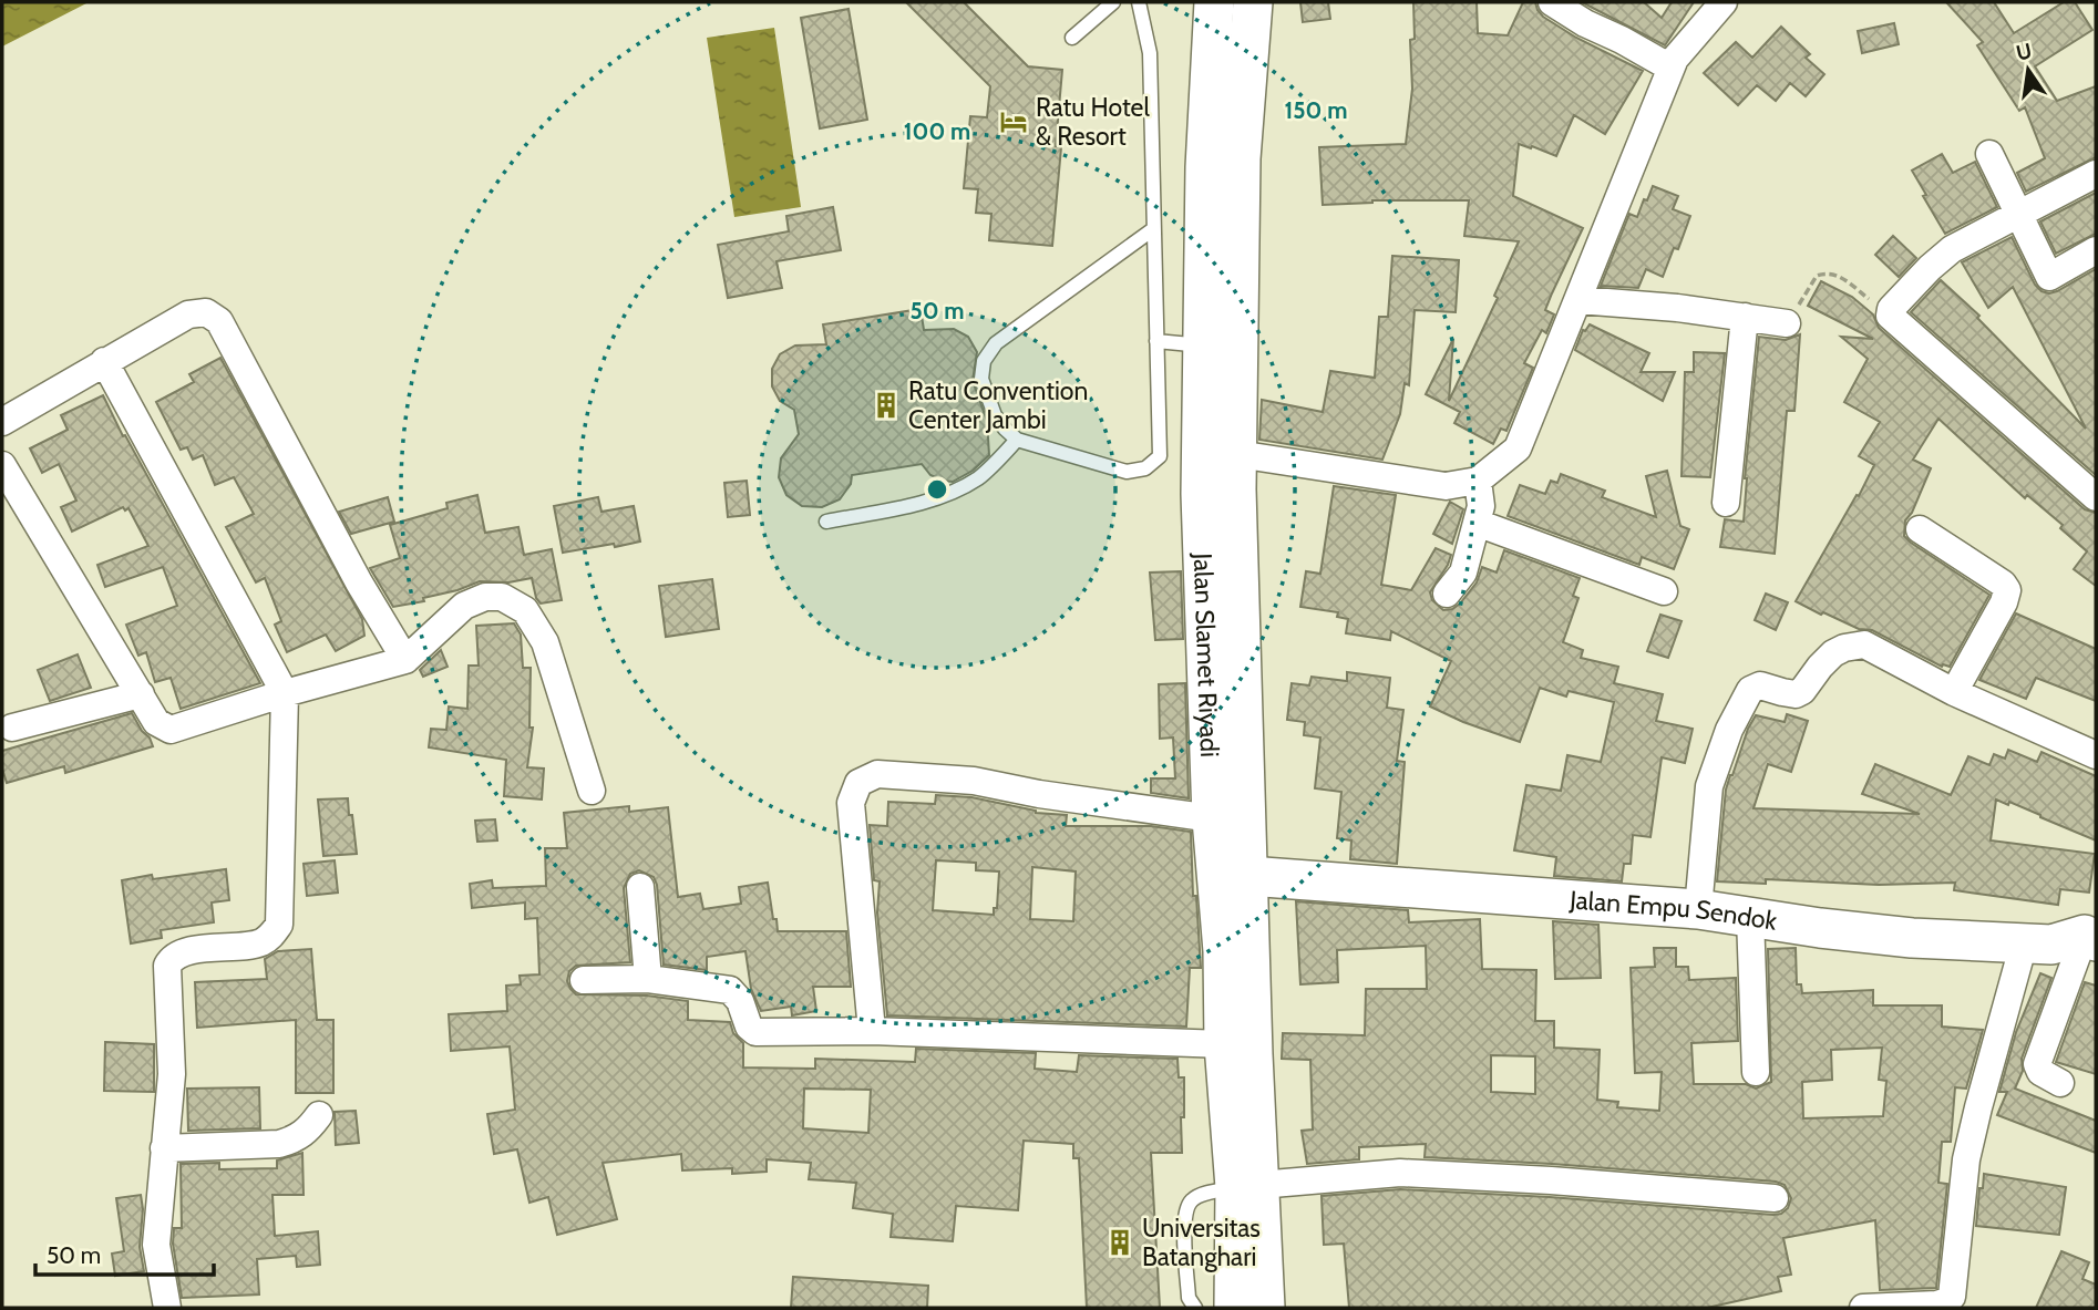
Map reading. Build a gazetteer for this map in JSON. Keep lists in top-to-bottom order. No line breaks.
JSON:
{"streets":{"main road":["Jalan Slamet Riyadi","Jalan Empu Sendok"]},"crossings":[["Jalan Slamet Riyadi","Jalan Empu Sendok"]],"places":{"hotel":["Ratu Hotel & Resort"],"building":["Ratu Convention Center Jambi","Universitas Batanghari"]},"scale_bar":"50 m","north":"top","rings":["150 m","100 m","50 m"]}
